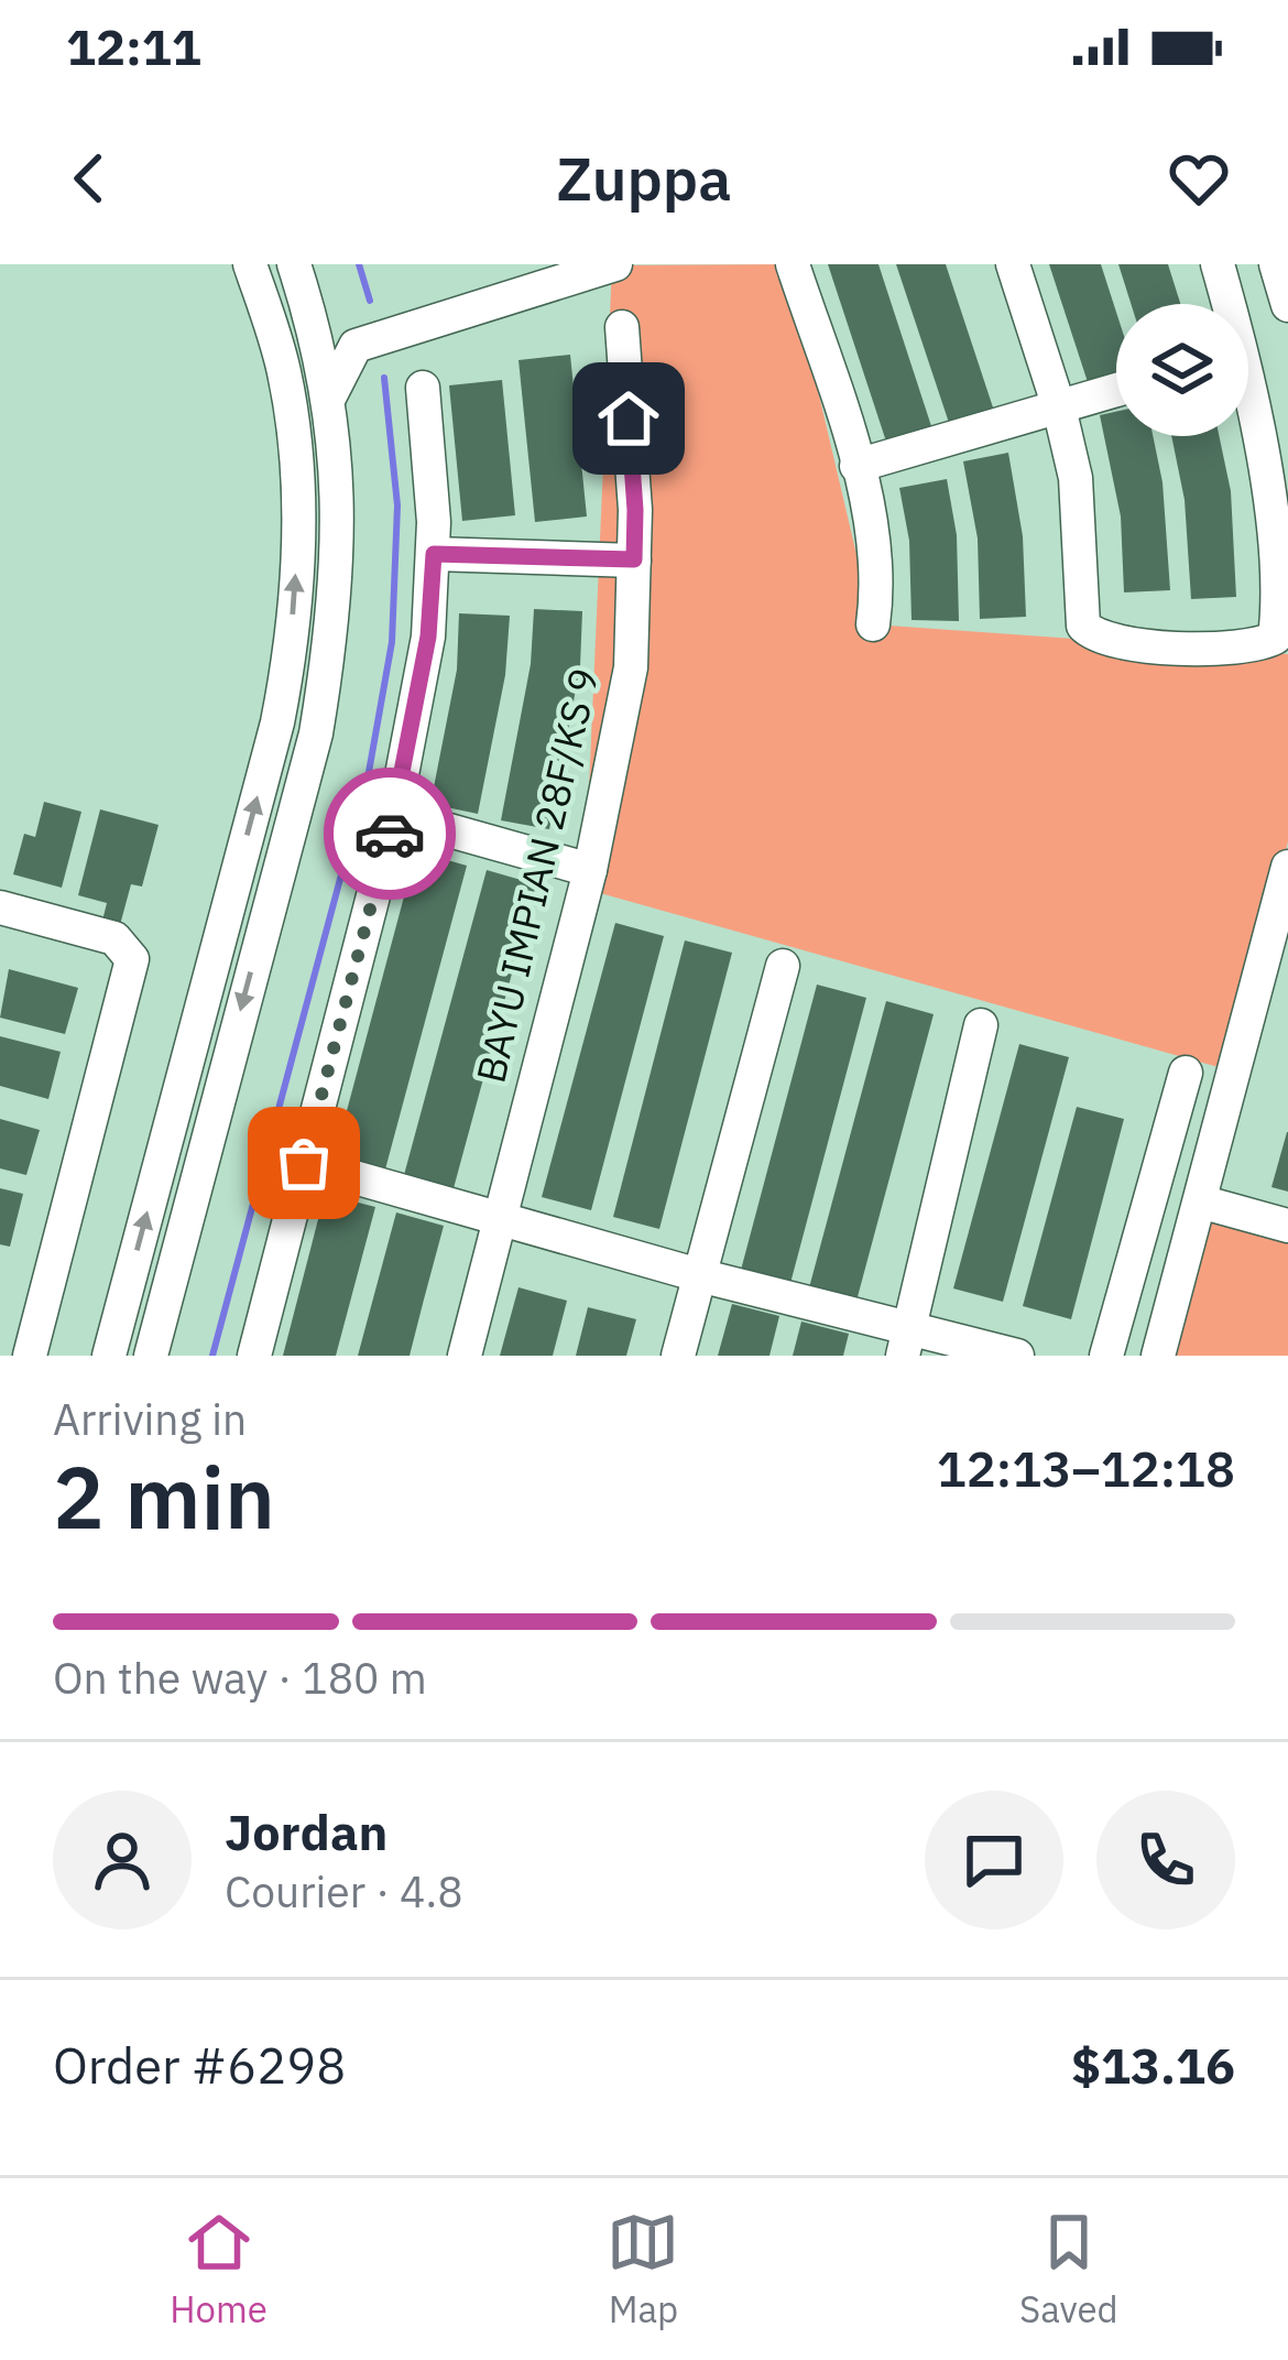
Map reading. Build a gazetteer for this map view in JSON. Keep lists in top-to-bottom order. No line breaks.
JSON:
{"streets":{"street":["BAYU IMPIAN 28F/KS 9"]},"page":{"status":"12:11","header":"Zuppa","heading":["2 min","Arriving in","12:13–12:18"],"panel":["Jordan","Courier · 4.8","Order #6298","$13.16"],"bar":"On the way · 180 m","tabs":["Home","Map","Saved"]}}
